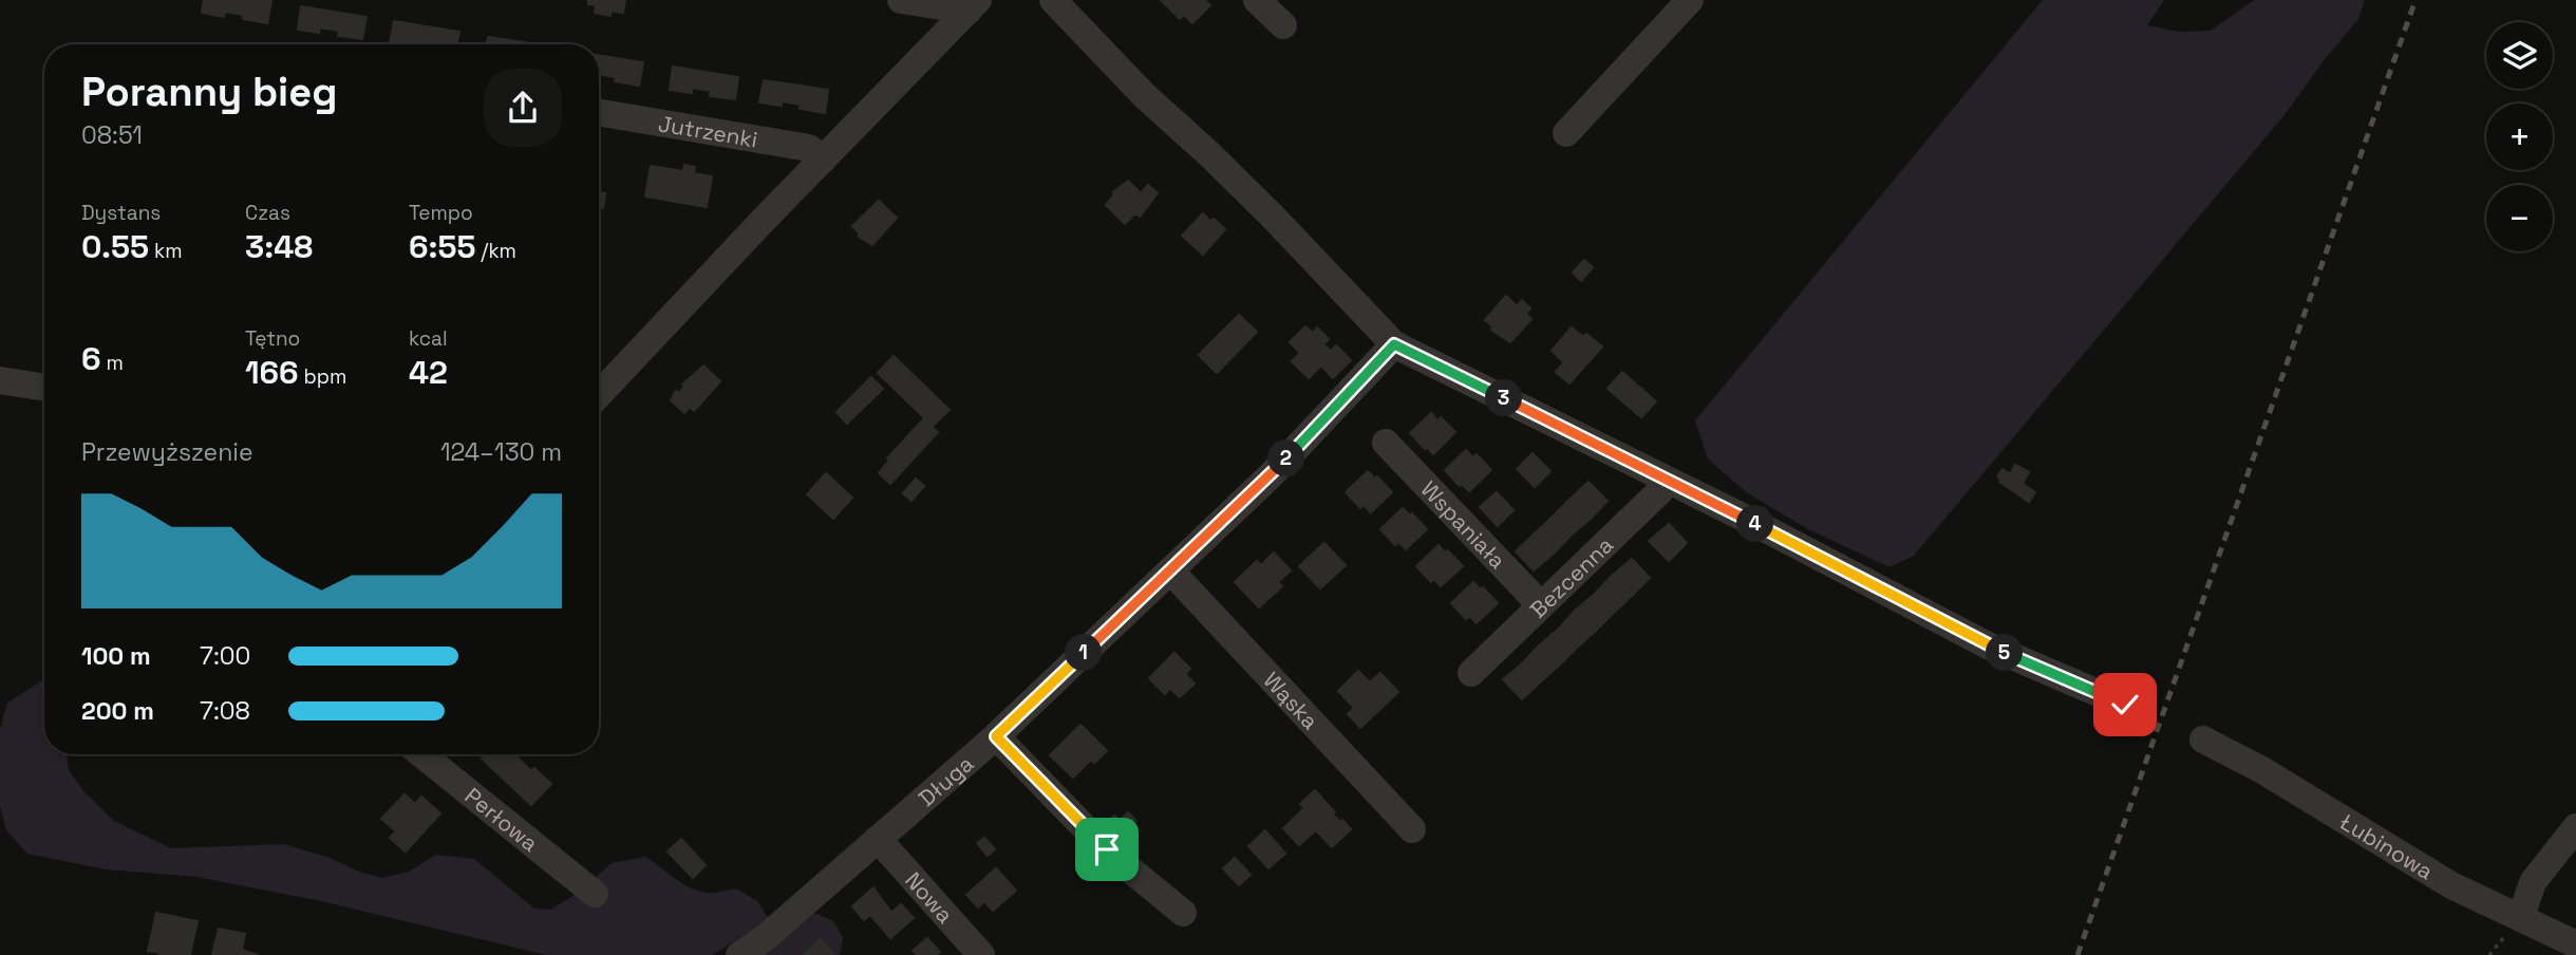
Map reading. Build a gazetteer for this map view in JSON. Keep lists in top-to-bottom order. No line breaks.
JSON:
{"streets":{"street":["Jutrzenki","Wspaniała","Bezcenna","Wąska","Długa","Perłowa","Łubinowa","Nowa"]},"crossings":[["Wspaniała","Bezcenna"],["Wąska","Długa"],["Długa","Nowa"]],"page":{"map_buttons":["+","−"],"heading":["Poranny bieg","08:51"],"stats":[["Dystans","0.55 km"],["Czas","3:48"],["Tempo","6:55 /km"],["6 m"],["Tętno","166 bpm"],["kcal","42"]],"pins":["3","2","4","1","5"],"chart":["Przewyższenie","124–130 m"],"list":[{"name":"100 m","note":"7:00"},{"name":"200 m","note":"7:08"}]}}
